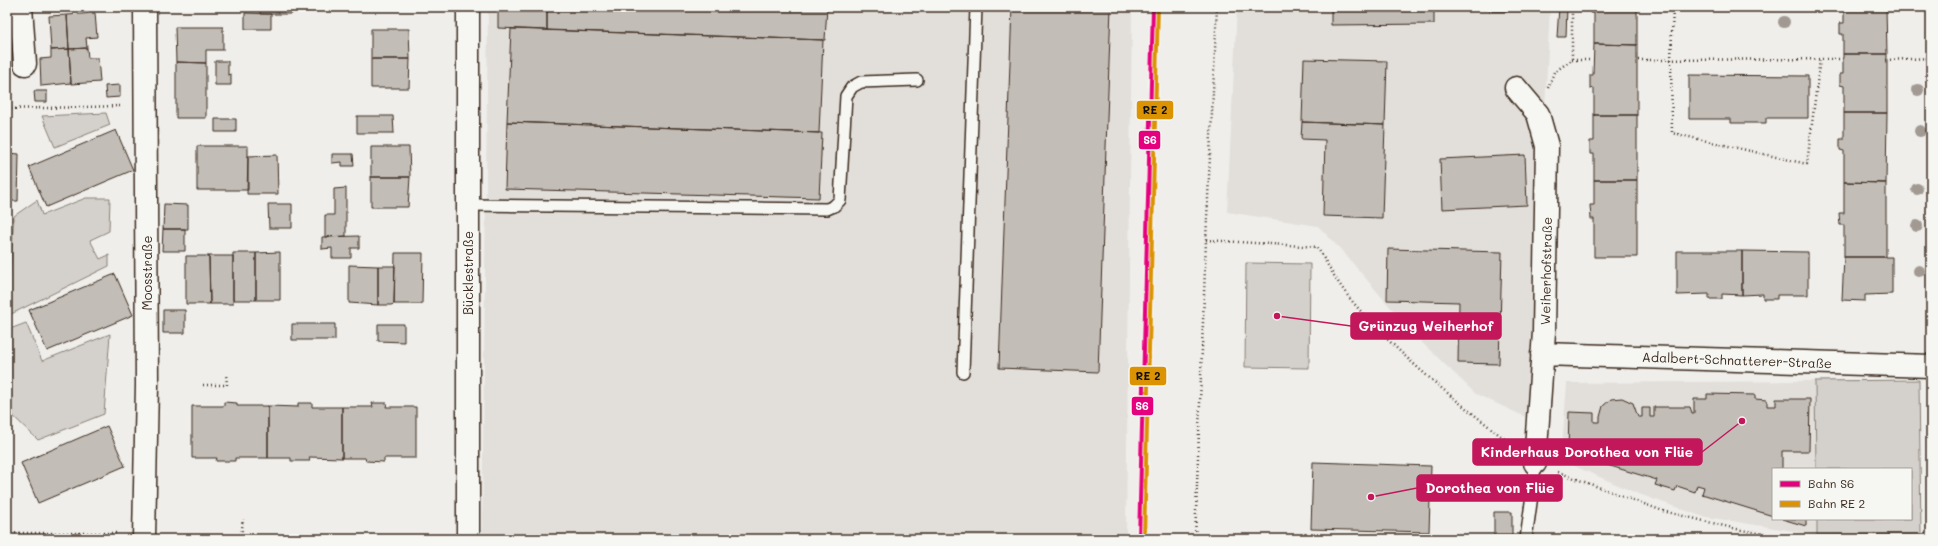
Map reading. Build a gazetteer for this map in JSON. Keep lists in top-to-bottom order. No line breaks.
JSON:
{"streets":{"street":["Weiherhofstraße","Moosstraße","Bücklestraße","Adalbert-Schnatterer-Straße"]},"crossings":[["Weiherhofstraße","Adalbert-Schnatterer-Straße"]],"places":["Grünzug Weiherhof","Kinderhaus Dorothea von Flüe","Dorothea von Flüe"],"lines":["rail line S6"],"legend":["Bahn S6","Bahn RE 2"]}
